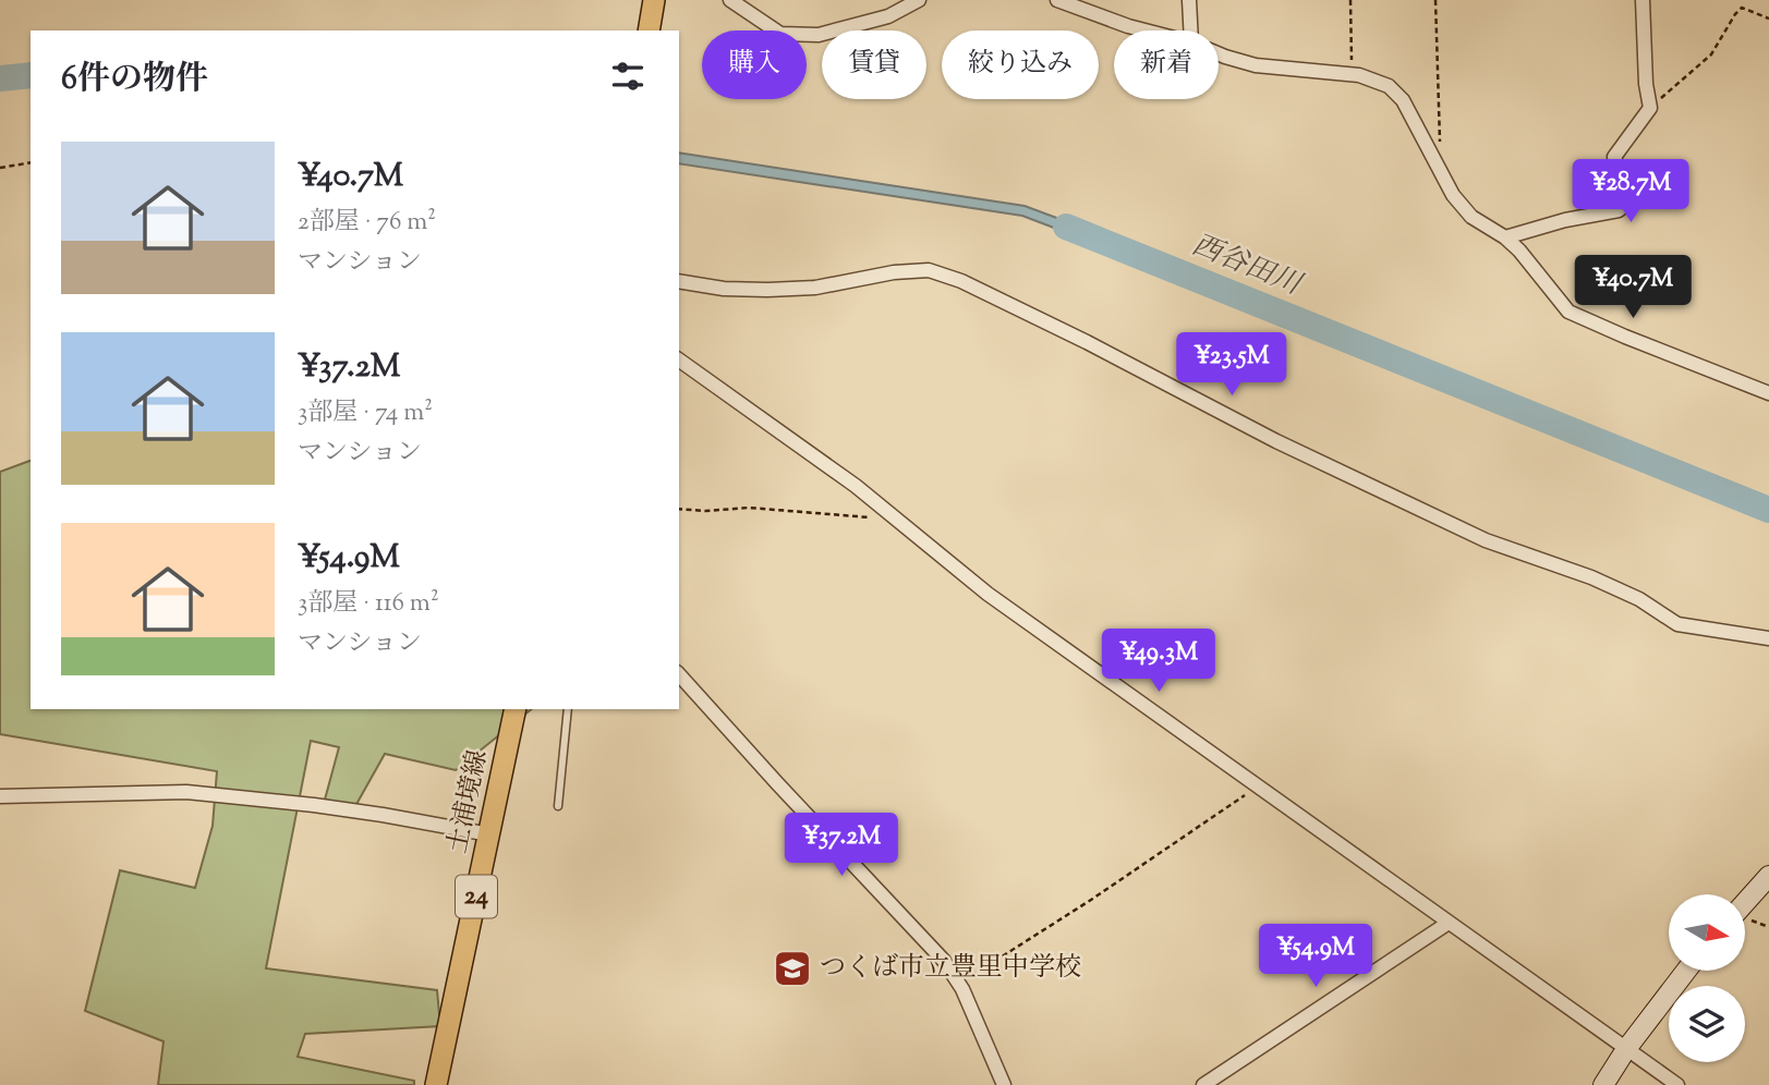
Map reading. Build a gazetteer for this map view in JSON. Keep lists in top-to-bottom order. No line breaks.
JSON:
{"streets":{"main road":["土浦境線","24"]},"water":["西谷田川"],"places":{"school or university":["つくば市立豊里中学校"]},"north":"right","page":{"chip":["購入","賃貸","絞り込み","新着"],"heading":"6件の物件","list":[{"name":"¥40.7M","note":"2部屋 · 76 m² · マンション"},{"name":"¥37.2M","note":"3部屋 · 74 m² · マンション"},{"name":"¥54.9M","note":"3部屋 · 116 m² · マンション"}],"price":["¥28.7M","¥40.7M","¥23.5M","¥49.3M","¥37.2M","¥54.9M"]}}
